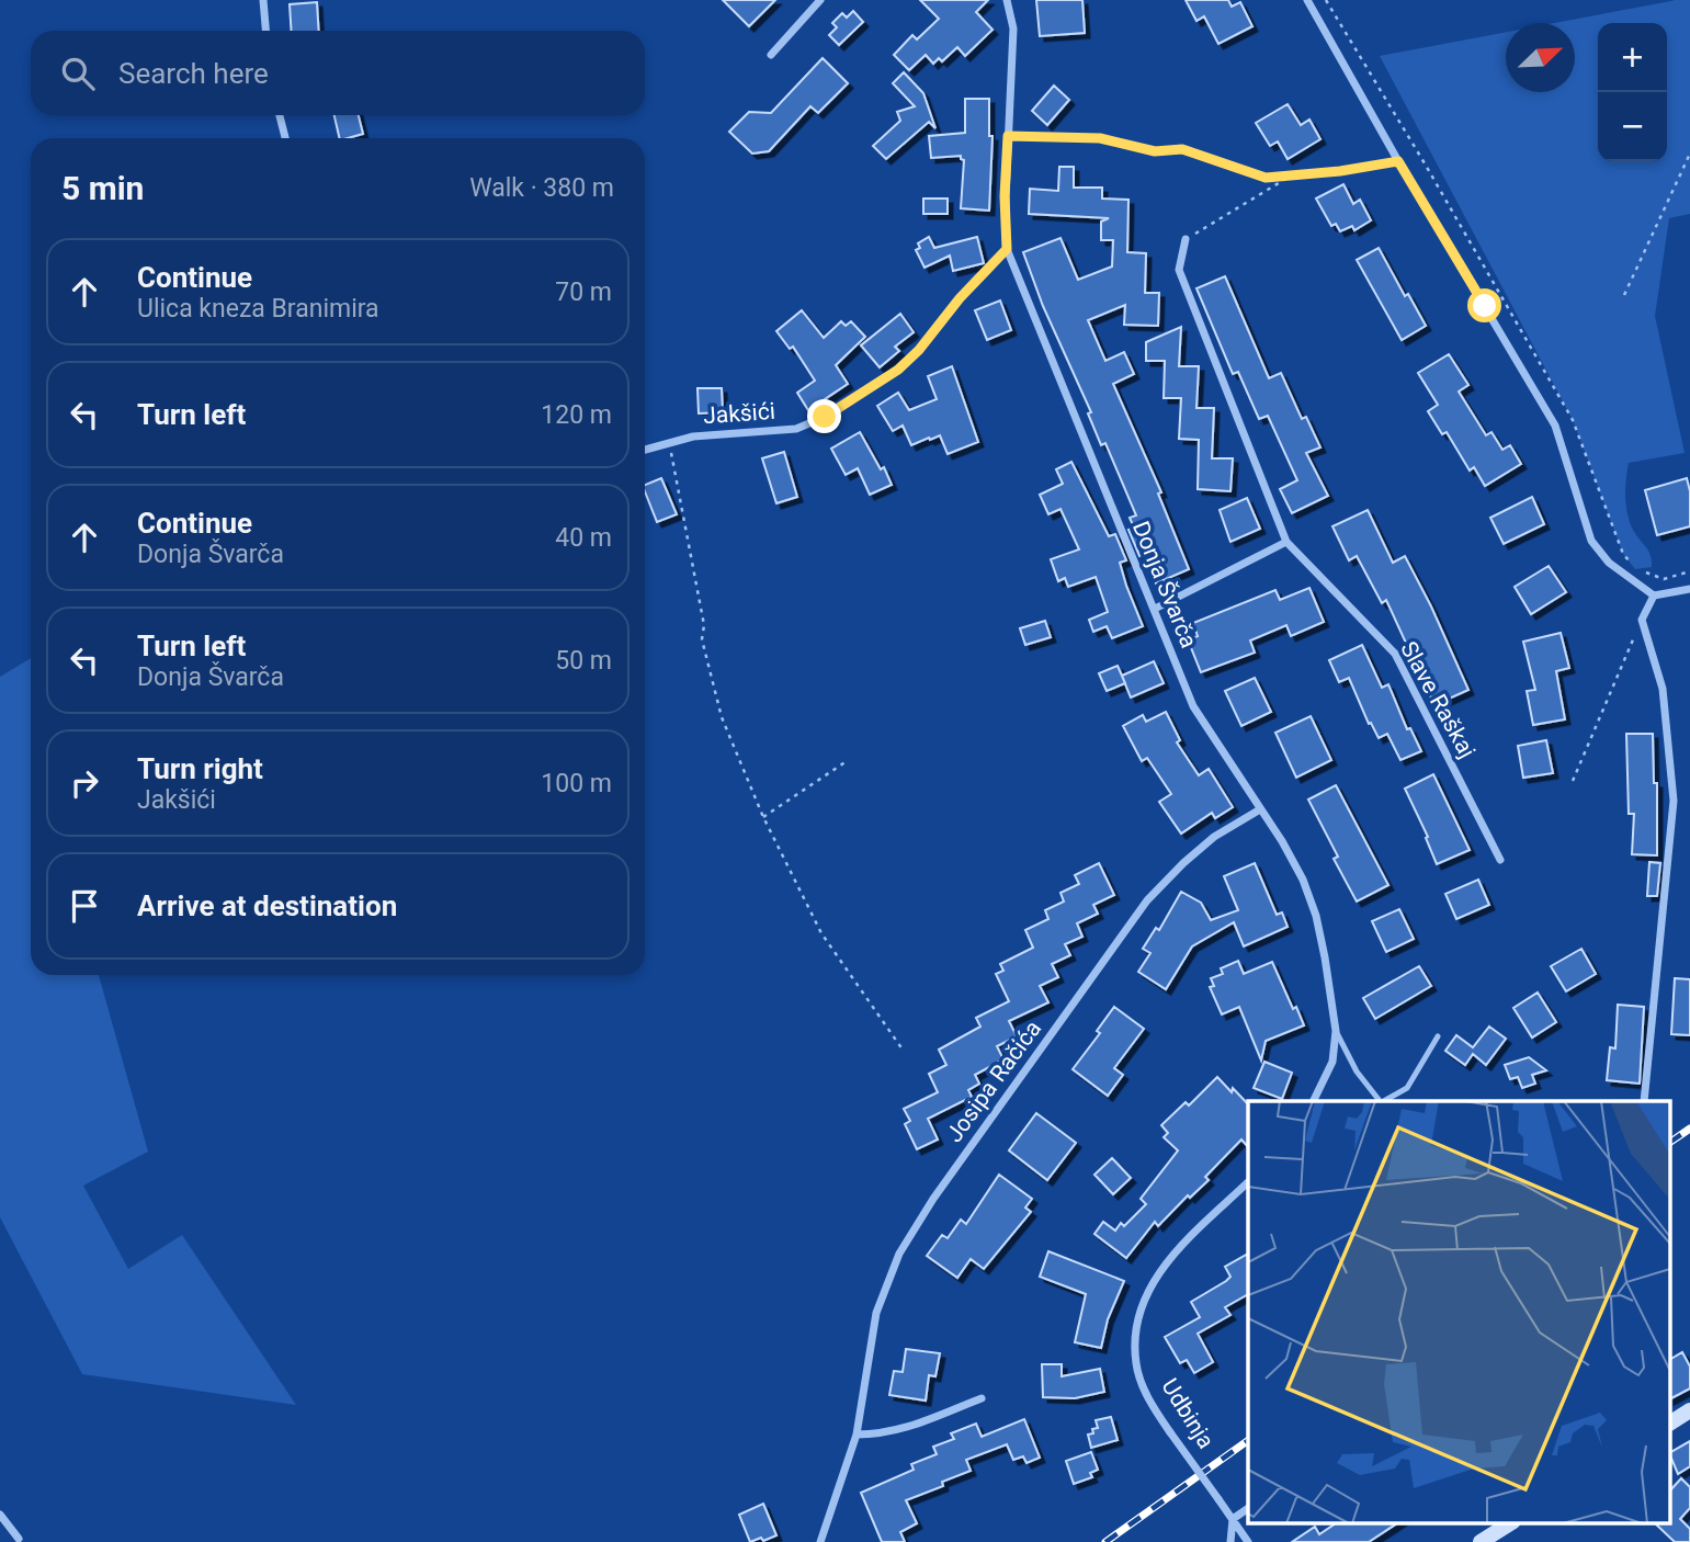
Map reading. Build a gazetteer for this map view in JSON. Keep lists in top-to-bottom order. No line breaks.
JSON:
{"streets":{"street":["Jakšići","Donja Švarča","Slave Raškaj","Josipa Račića","Udbinja"]},"crossings":[["Jakšići","Donja Švarča"],["Donja Švarča","Josipa Račića"]],"north":"top right","page":{"map_buttons":["+","−"],"search":"Search here","heading":["5 min","Walk · 380 m"],"list":[["Continue","Ulica kneza Branimira","70 m"],["Turn left","120 m"],["Continue","Donja Švarča","40 m"],["Turn left","Donja Švarča","50 m"],["Turn right","Jakšići","100 m"],"Arrive at destination"]}}
